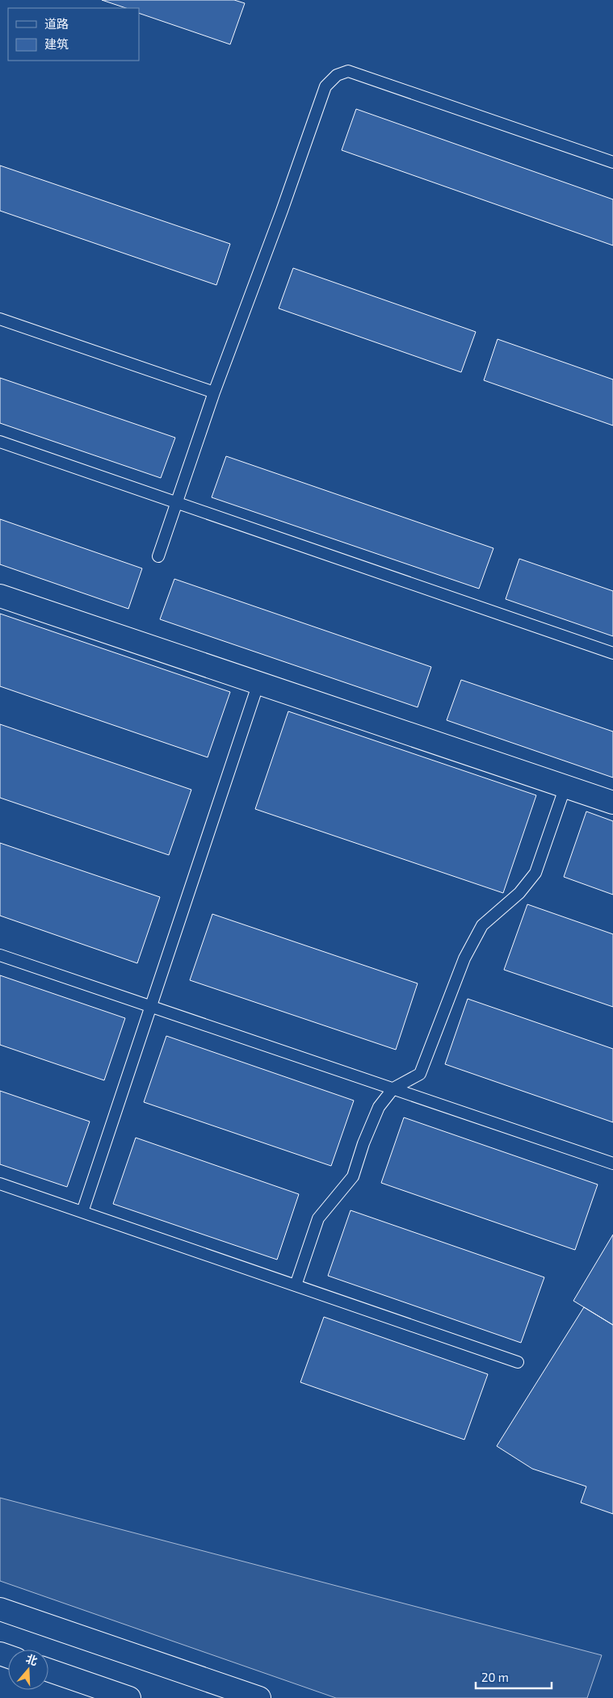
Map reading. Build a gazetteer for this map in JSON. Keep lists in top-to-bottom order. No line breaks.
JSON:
{"legend":["道路","建筑"],"scale_bar":"20 m","north":"top"}
